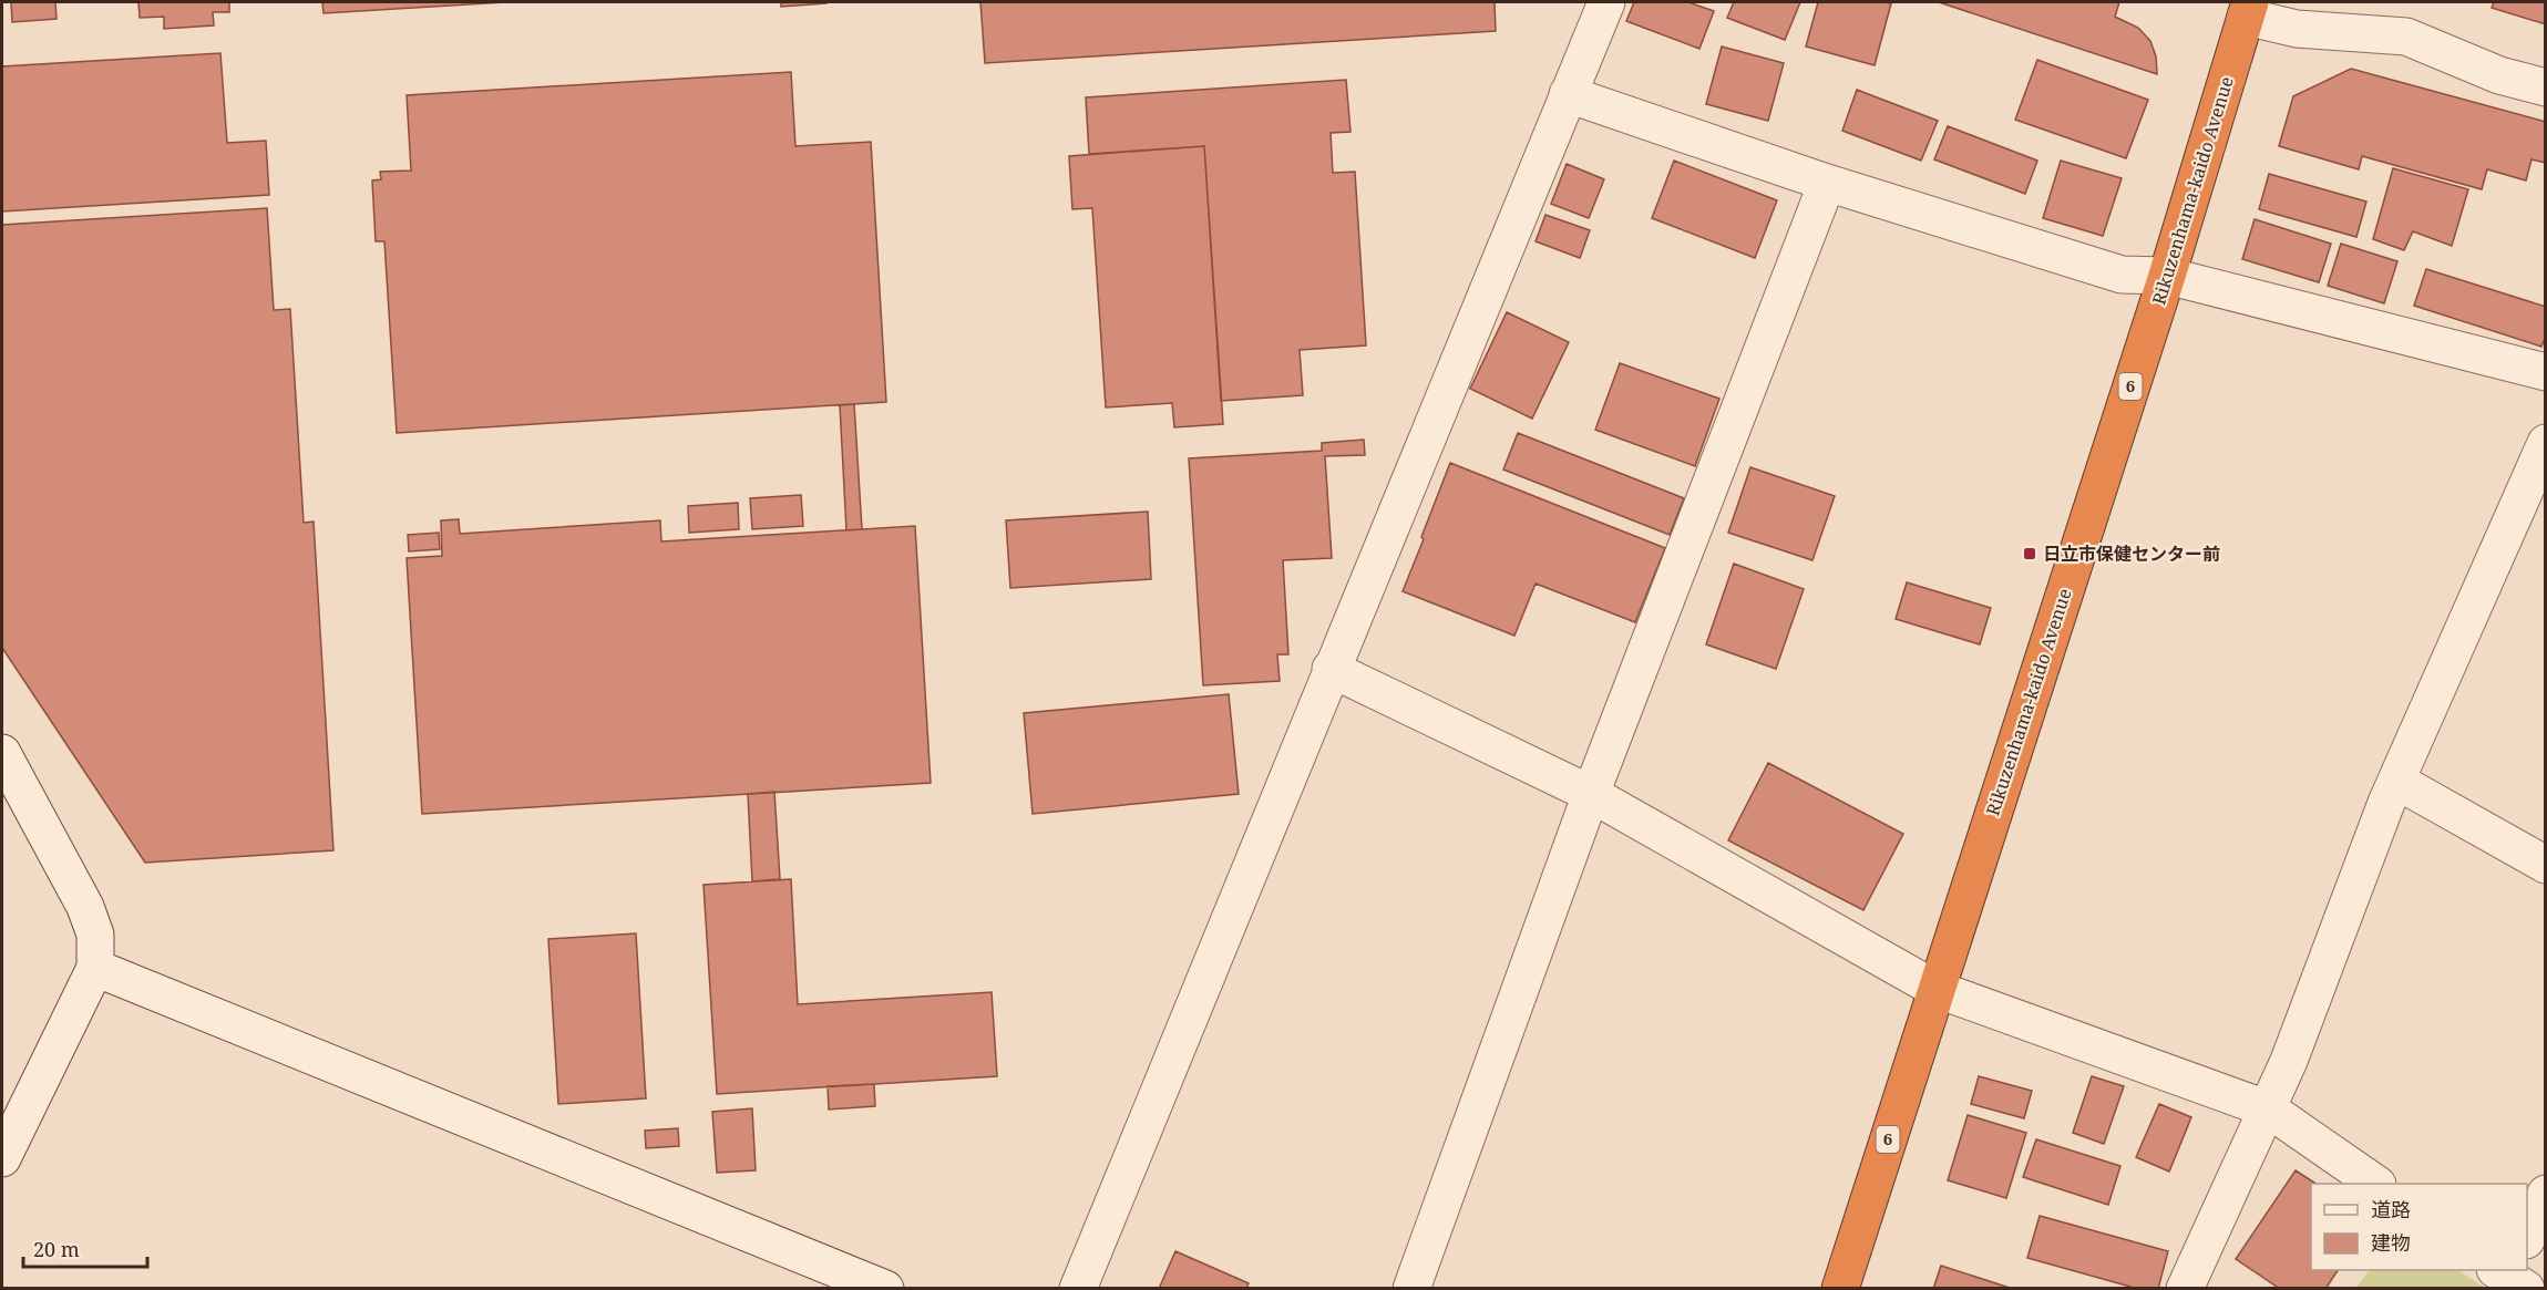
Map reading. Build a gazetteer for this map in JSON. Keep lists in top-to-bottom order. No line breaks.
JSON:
{"streets":{"highway":["Rikuzenhama-kaido Avenue","6"]},"places":{"transit":["日立市保健センター前"]},"legend":["道路","建物"],"scale_bar":"20 m"}
